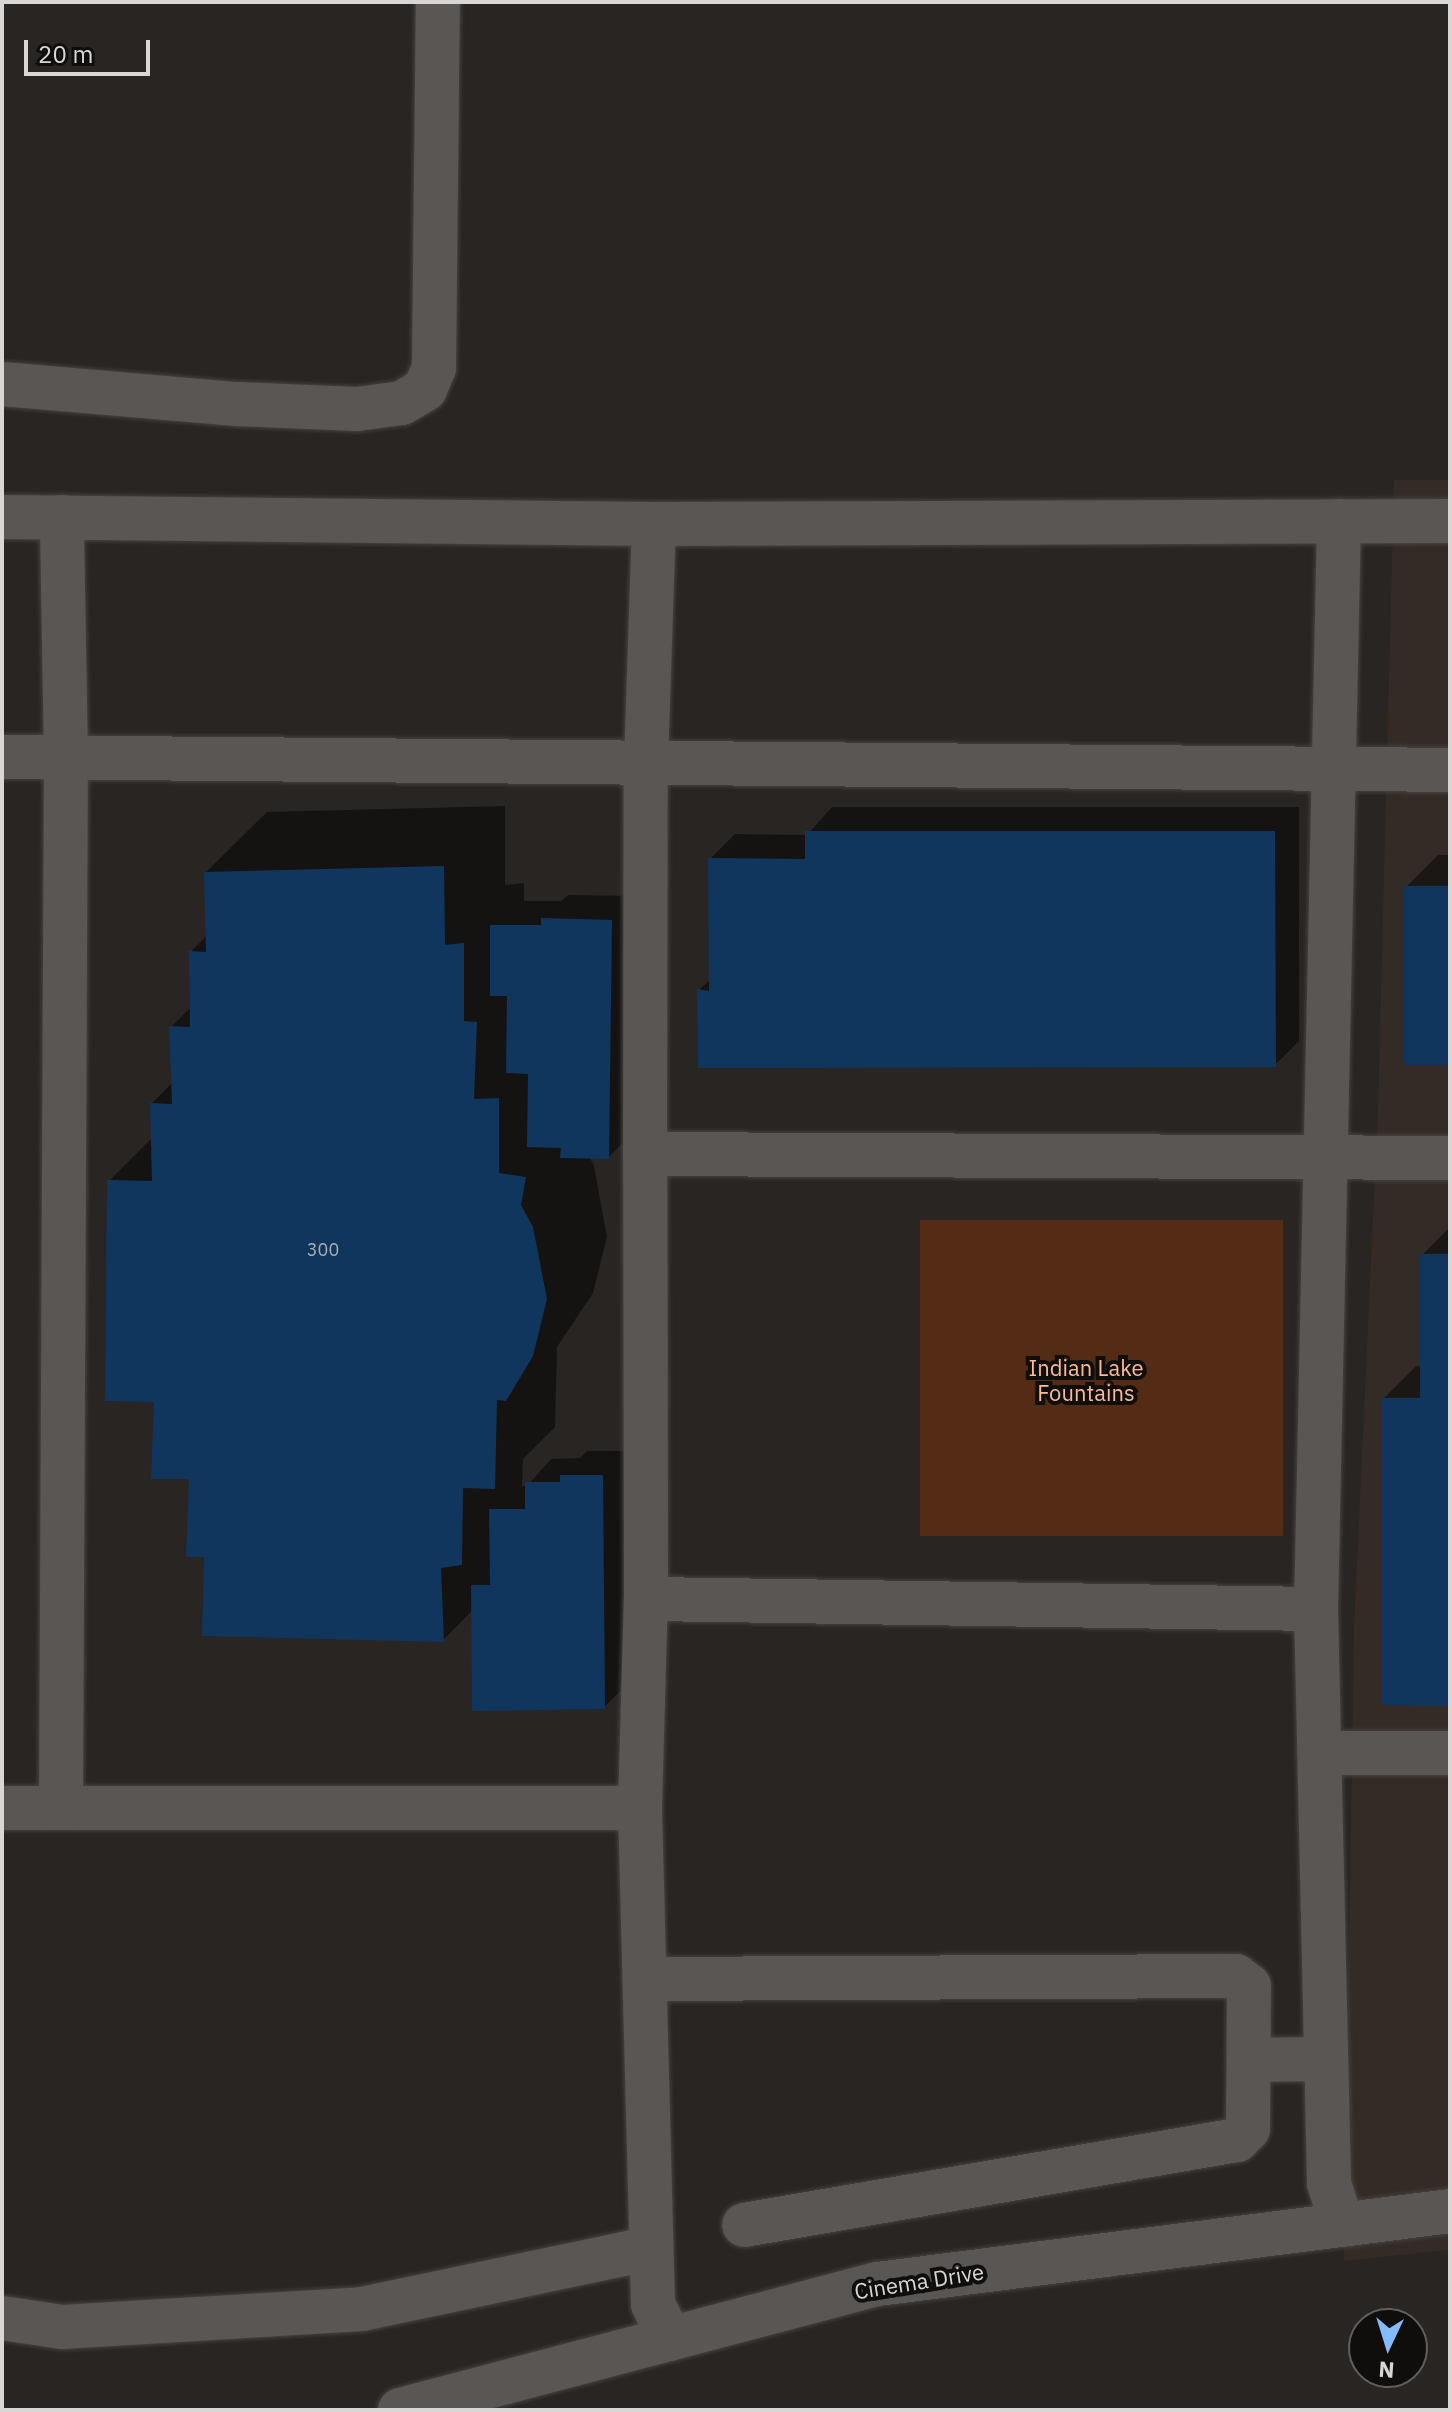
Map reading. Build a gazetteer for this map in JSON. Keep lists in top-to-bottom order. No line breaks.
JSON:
{"streets":{"street":["Cinema Drive"]},"parks":["Indian Lake Fountains"],"house_numbers":["300"],"scale_bar":"20 m","north":"bottom"}
